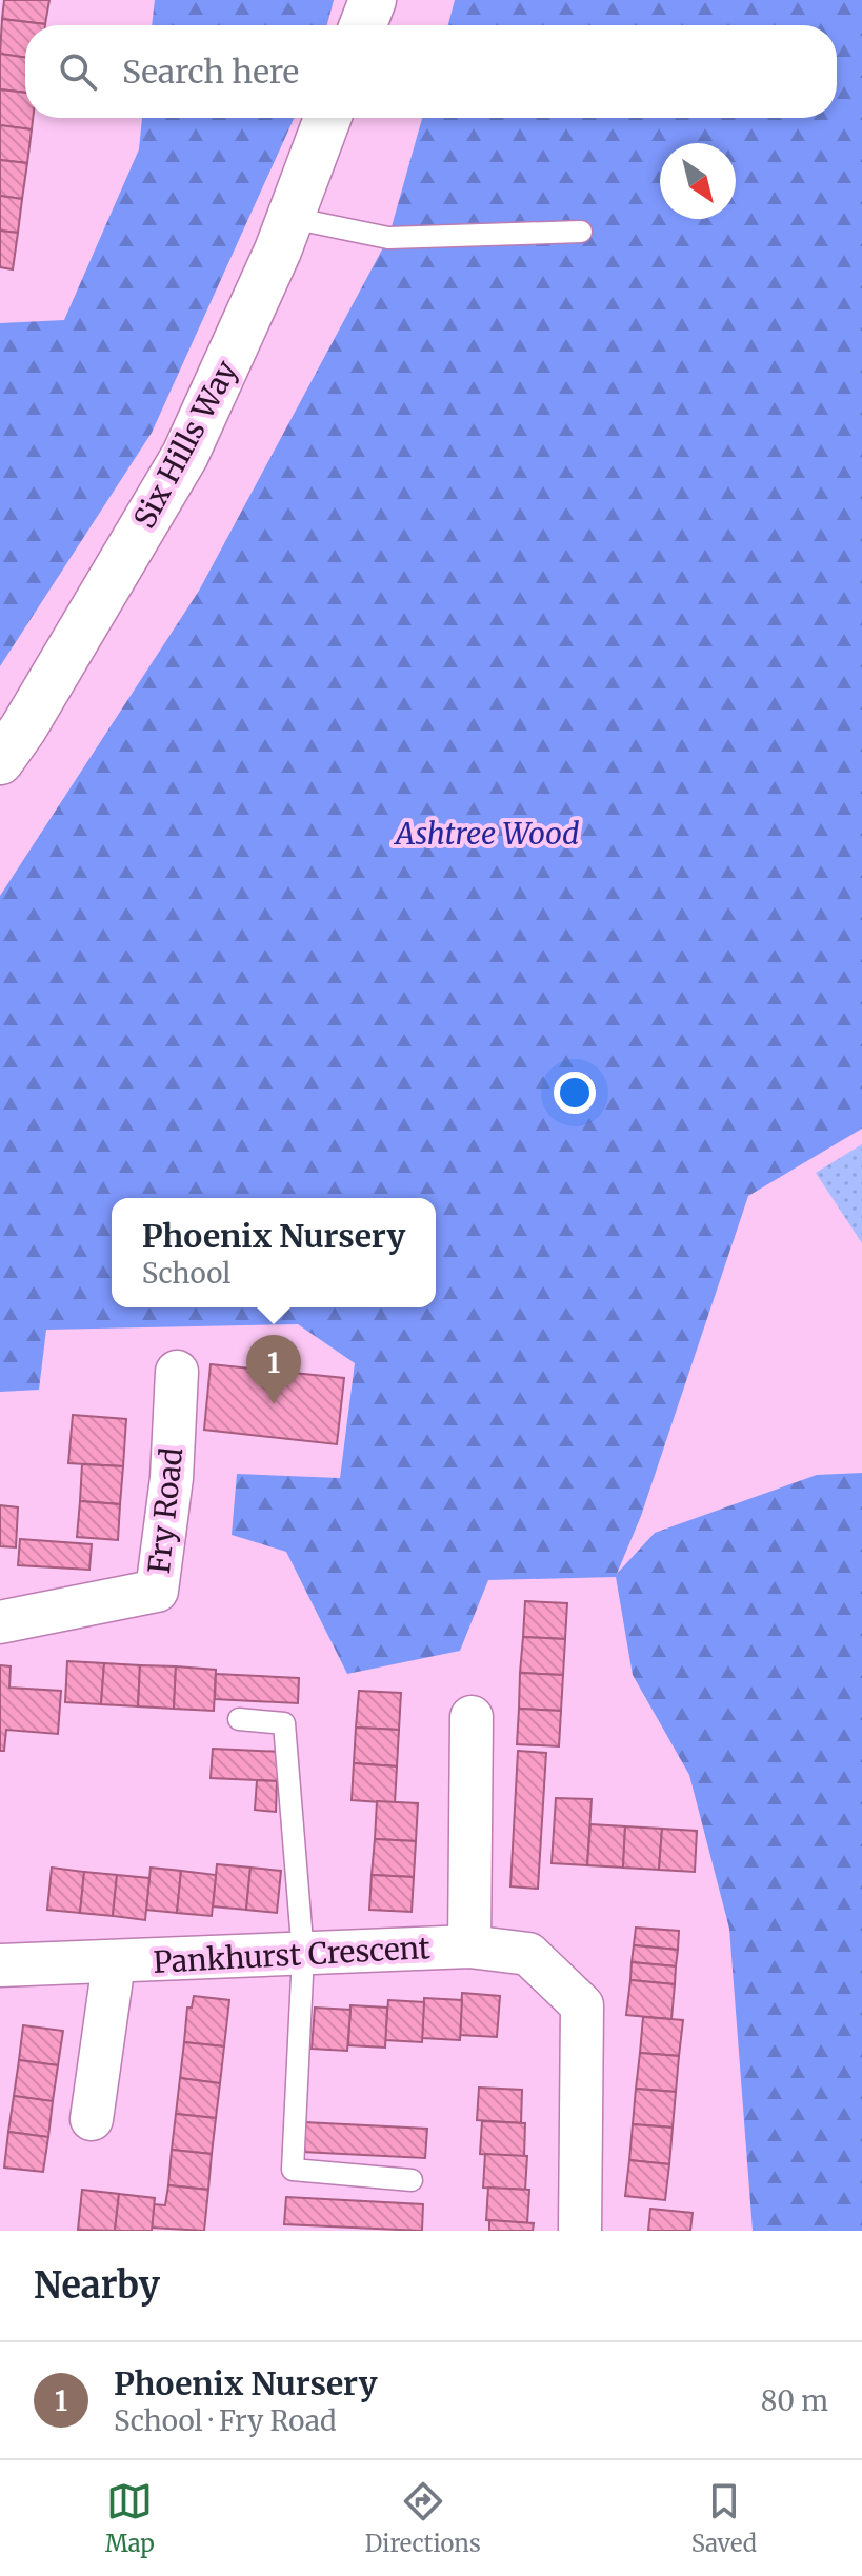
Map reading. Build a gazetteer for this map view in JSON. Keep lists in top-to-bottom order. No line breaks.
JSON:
{"streets":{"street":["Six Hills Way","Fry Road","Pankhurst Crescent"]},"parks":["Ashtree Wood"],"north":"bottom right","page":{"search":"Search here","popup":["Phoenix Nursery","School"],"pins":"1","heading":"Nearby","list":[{"mark":"1","name":"Phoenix Nursery","note":"School · Fry Road","value":"80 m"}],"nav":["Map","Directions","Saved"]}}
